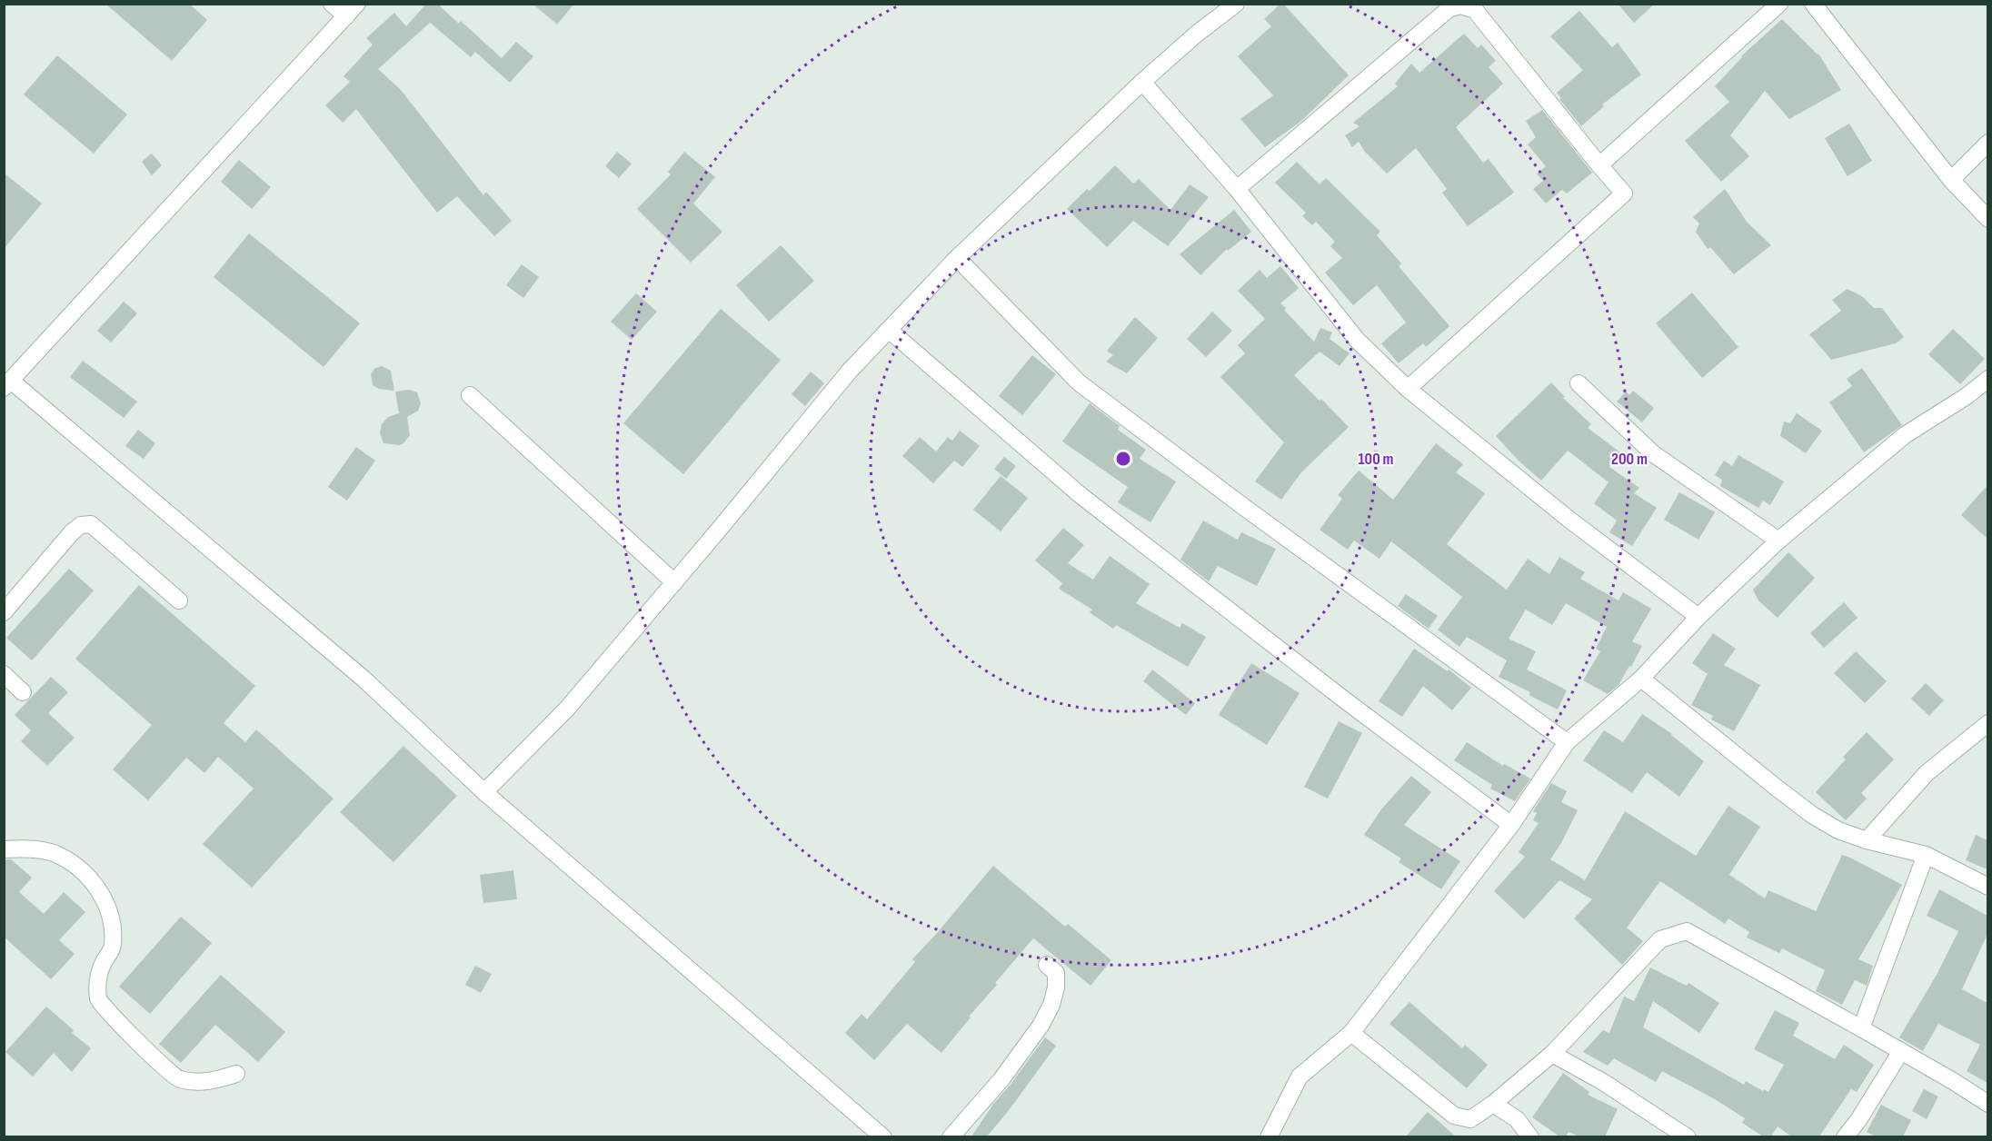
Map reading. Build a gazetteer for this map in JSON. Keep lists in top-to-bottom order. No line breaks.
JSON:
{"rings":["100 m","200 m"]}
